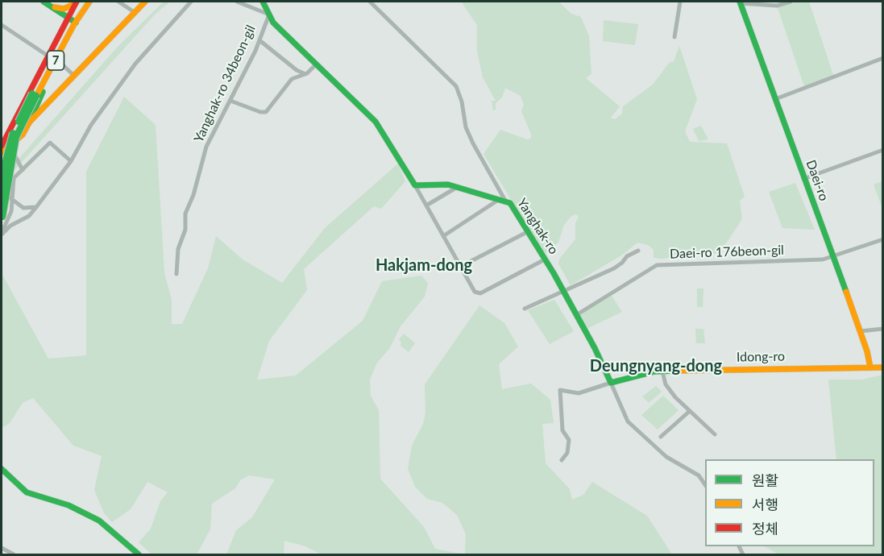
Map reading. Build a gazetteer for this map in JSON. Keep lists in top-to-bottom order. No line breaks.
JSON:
{"streets":{"street":["7","Yanghak-ro 34beon-gil","Daei-ro","Yanghak-ro","Daei-ro 176beon-gil","Idong-ro"]},"crossings":[["Daei-ro","Daei-ro 176beon-gil"],["Daei-ro","Idong-ro"],["Yanghak-ro","Daei-ro 176beon-gil"],["Yanghak-ro","Idong-ro"]],"districts":["Hakjam-dong","Deungnyang-dong"],"legend":["원활","서행","정체"]}
